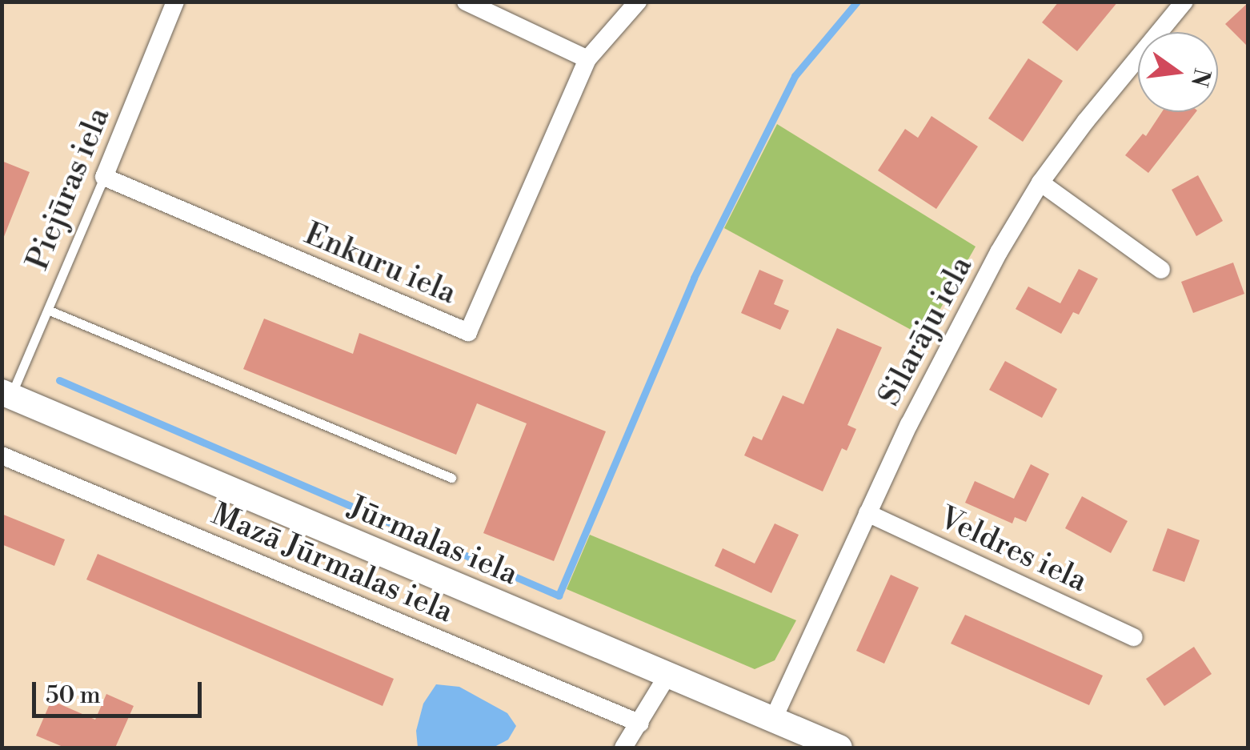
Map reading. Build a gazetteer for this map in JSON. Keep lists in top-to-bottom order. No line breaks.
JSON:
{"streets":{"main road":["Jūrmalas iela"],"street":["Piejūras iela","Enkuru iela","Silarāju iela","Veldres iela","Mazā Jūrmalas iela"]},"crossings":[["Piejūras iela","Enkuru iela"],["Piejūras iela","Jūrmalas iela"],["Silarāju iela","Jūrmalas iela"],["Silarāju iela","Veldres iela"]],"scale_bar":"50 m","north":"right"}
